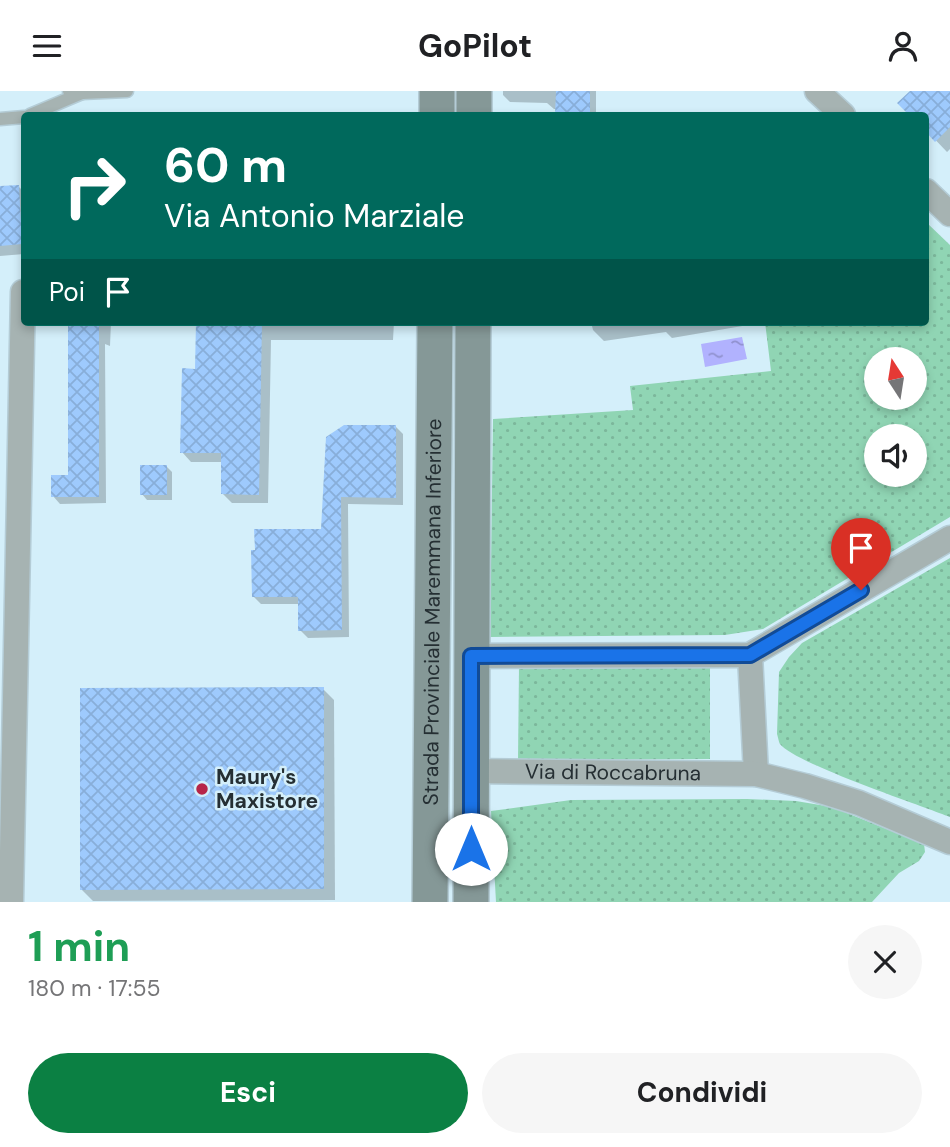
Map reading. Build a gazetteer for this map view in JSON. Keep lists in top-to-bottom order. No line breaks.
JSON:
{"streets":{"main road":["Strada Provinciale Maremmana Inferiore"],"street":["Via di Roccabruna"]},"crossings":[["Strada Provinciale Maremmana Inferiore","Via di Roccabruna"]],"places":["Maury's Maxistore"],"north":"top","page":{"header":"GoPilot","turn":["60 m","Via Antonio Marziale"],"then":"Poi","heading":["1 min","180 m · 17:55"],"buttons":["Esci","Condividi"]}}
